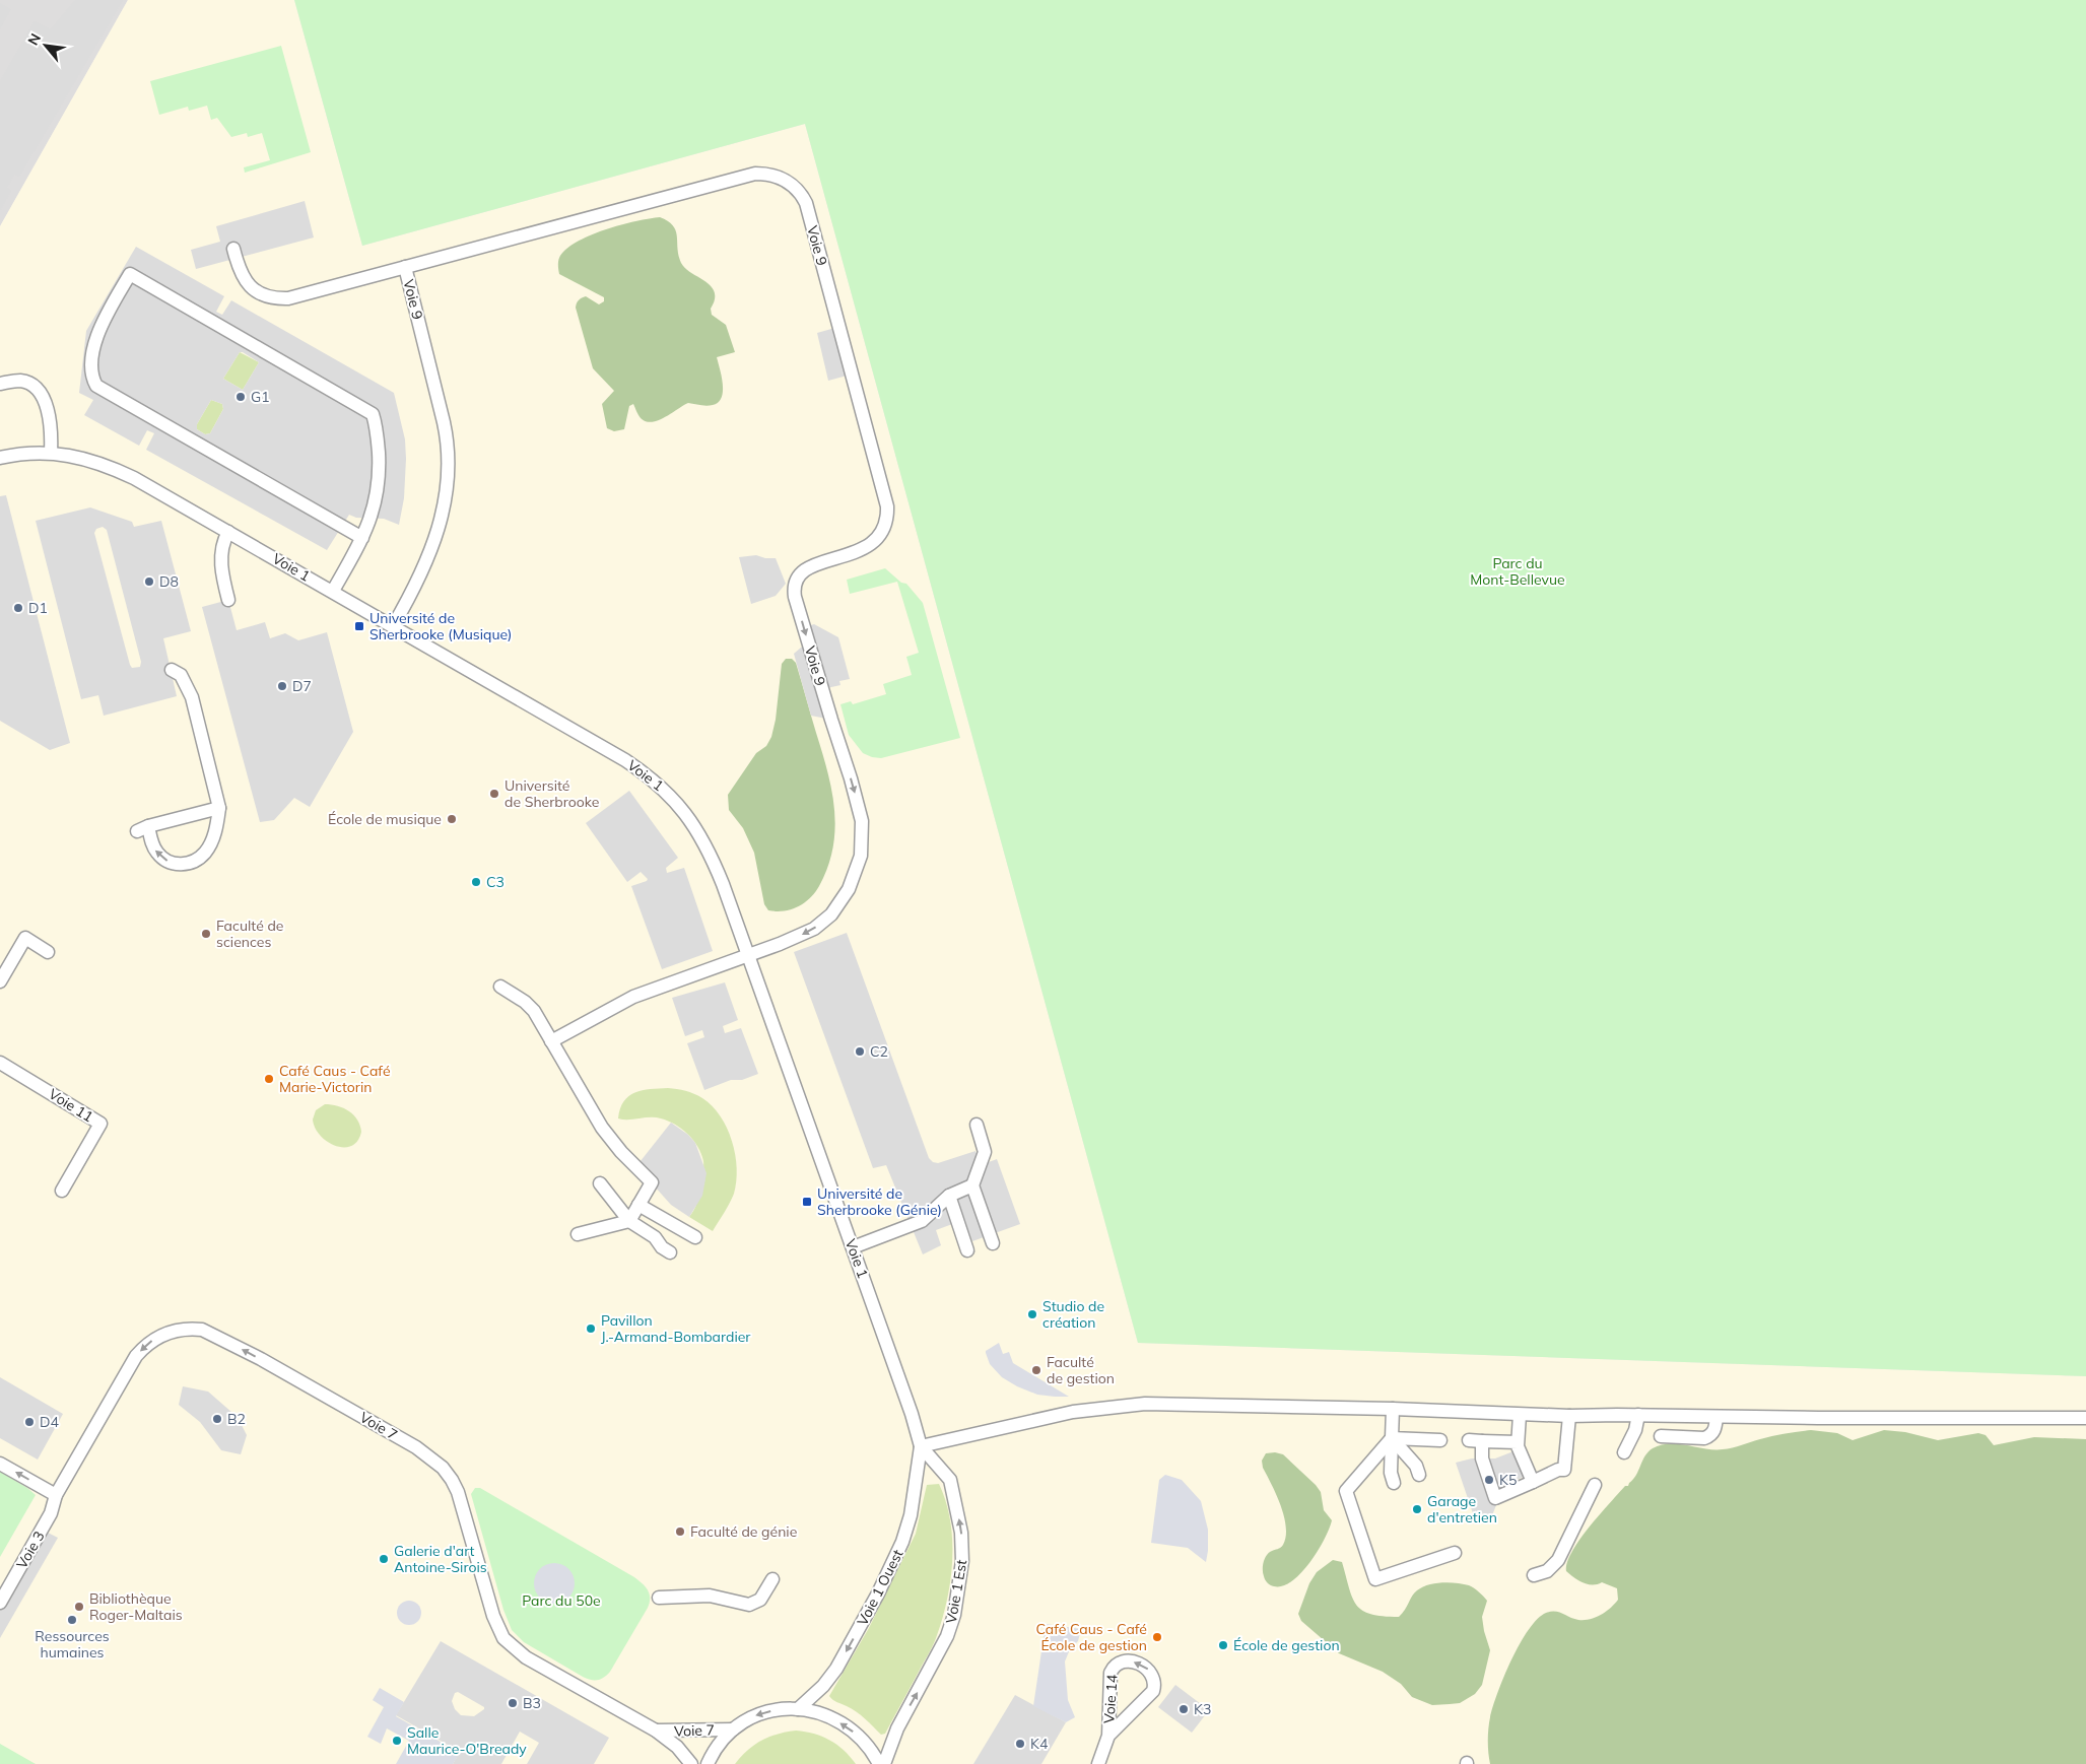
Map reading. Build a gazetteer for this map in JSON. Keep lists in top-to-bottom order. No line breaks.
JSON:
{"streets":{"lane":["Voie 9","Voie 1","Voie 11","Voie 7","Voie 3","Voie 1 Ouest","Voie 1 Est","Voie 14"]},"crossings":[["Voie 9","Voie 1"],["Voie 1","Voie 1 Ouest"],["Voie 1","Voie 1 Est"],["Voie 7","Voie 3"],["Voie 1 Ouest","Voie 1 Est"]],"one_way":["Voie 1 Ouest","Voie 1 Est"],"parks":["Parc du Mont-Bellevue","Parc du 50e"],"places":{"other":["G1","D8","D1","D7","Université de Sherbrooke","École de musique","C3","Faculté de sciences","C2","Café Caus - Café Marie-Victorin","Studio de création","Pavillon J.-Armand-Bombardier","Faculté de gestion","B2","D4","K5","Garage d'entretien","Faculté de génie","Galerie d'art Antoine-Sirois","Bibliothèque Roger-Maltais","Ressources humaines","Café Caus - Café École de gestion","École de gestion","B3","K3","Salle Maurice-O'Bready","K4"],"transit":["Université de Sherbrooke (Musique)","Université de Sherbrooke (Génie)"]},"north":"top left"}
